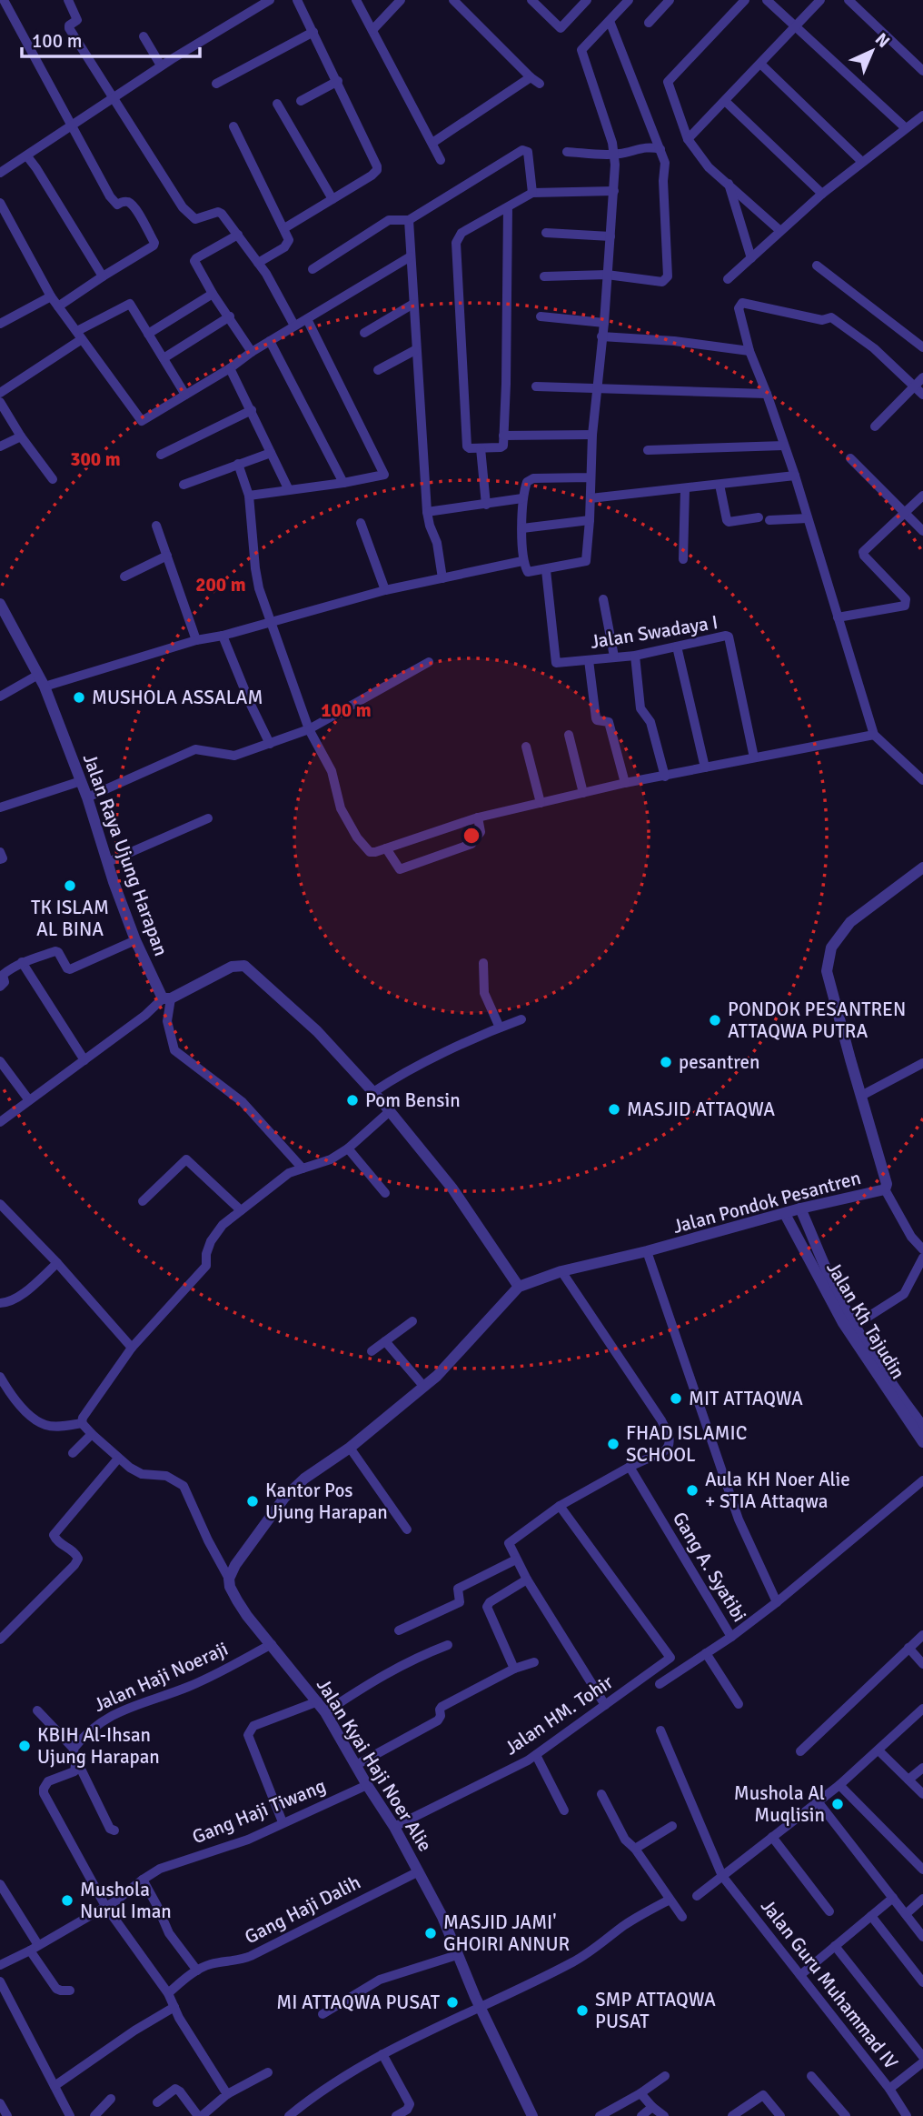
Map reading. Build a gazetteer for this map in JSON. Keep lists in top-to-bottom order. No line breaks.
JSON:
{"streets":{"street":["Jalan Swadaya I","Jalan Raya Ujung Harapan","Jalan Pondok Pesantren","Jalan Kh Tajudin","Gang A. Syatibi","Jalan Haji Noeraji","Jalan HM. Tohir","Jalan Kyai Haji Noer Alie","Gang Haji Tiwang","Gang Haji Dalih","Jalan Guru Muhammad IV"]},"crossings":[["Jalan Pondok Pesantren","Jalan Kh Tajudin"],["Jalan Haji Noeraji","Jalan Kyai Haji Noer Alie"],["Jalan Haji Noeraji","Gang Haji Tiwang"],["Jalan HM. Tohir","Jalan Kyai Haji Noer Alie"],["Jalan Kyai Haji Noer Alie","Gang Haji Tiwang"],["Jalan Kyai Haji Noer Alie","Gang Haji Dalih"]],"places":["MUSHOLA ASSALAM","TK ISLAM AL BINA","PONDOK PESANTREN ATTAQWA PUTRA","pesantren","Pom Bensin","MASJID ATTAQWA","MIT ATTAQWA","FHAD ISLAMIC SCHOOL","Aula KH Noer Alie + STIA Attaqwa","Kantor Pos Ujung Harapan","KBIH Al-Ihsan Ujung Harapan","Mushola Al Muqlisin","Mushola Nurul Iman","MASJID JAMI' GHOIRI ANNUR","MI ATTAQWA PUSAT","SMP ATTAQWA PUSAT"],"scale_bar":"100 m","north":"top right","rings":["300 m","200 m","100 m"]}
